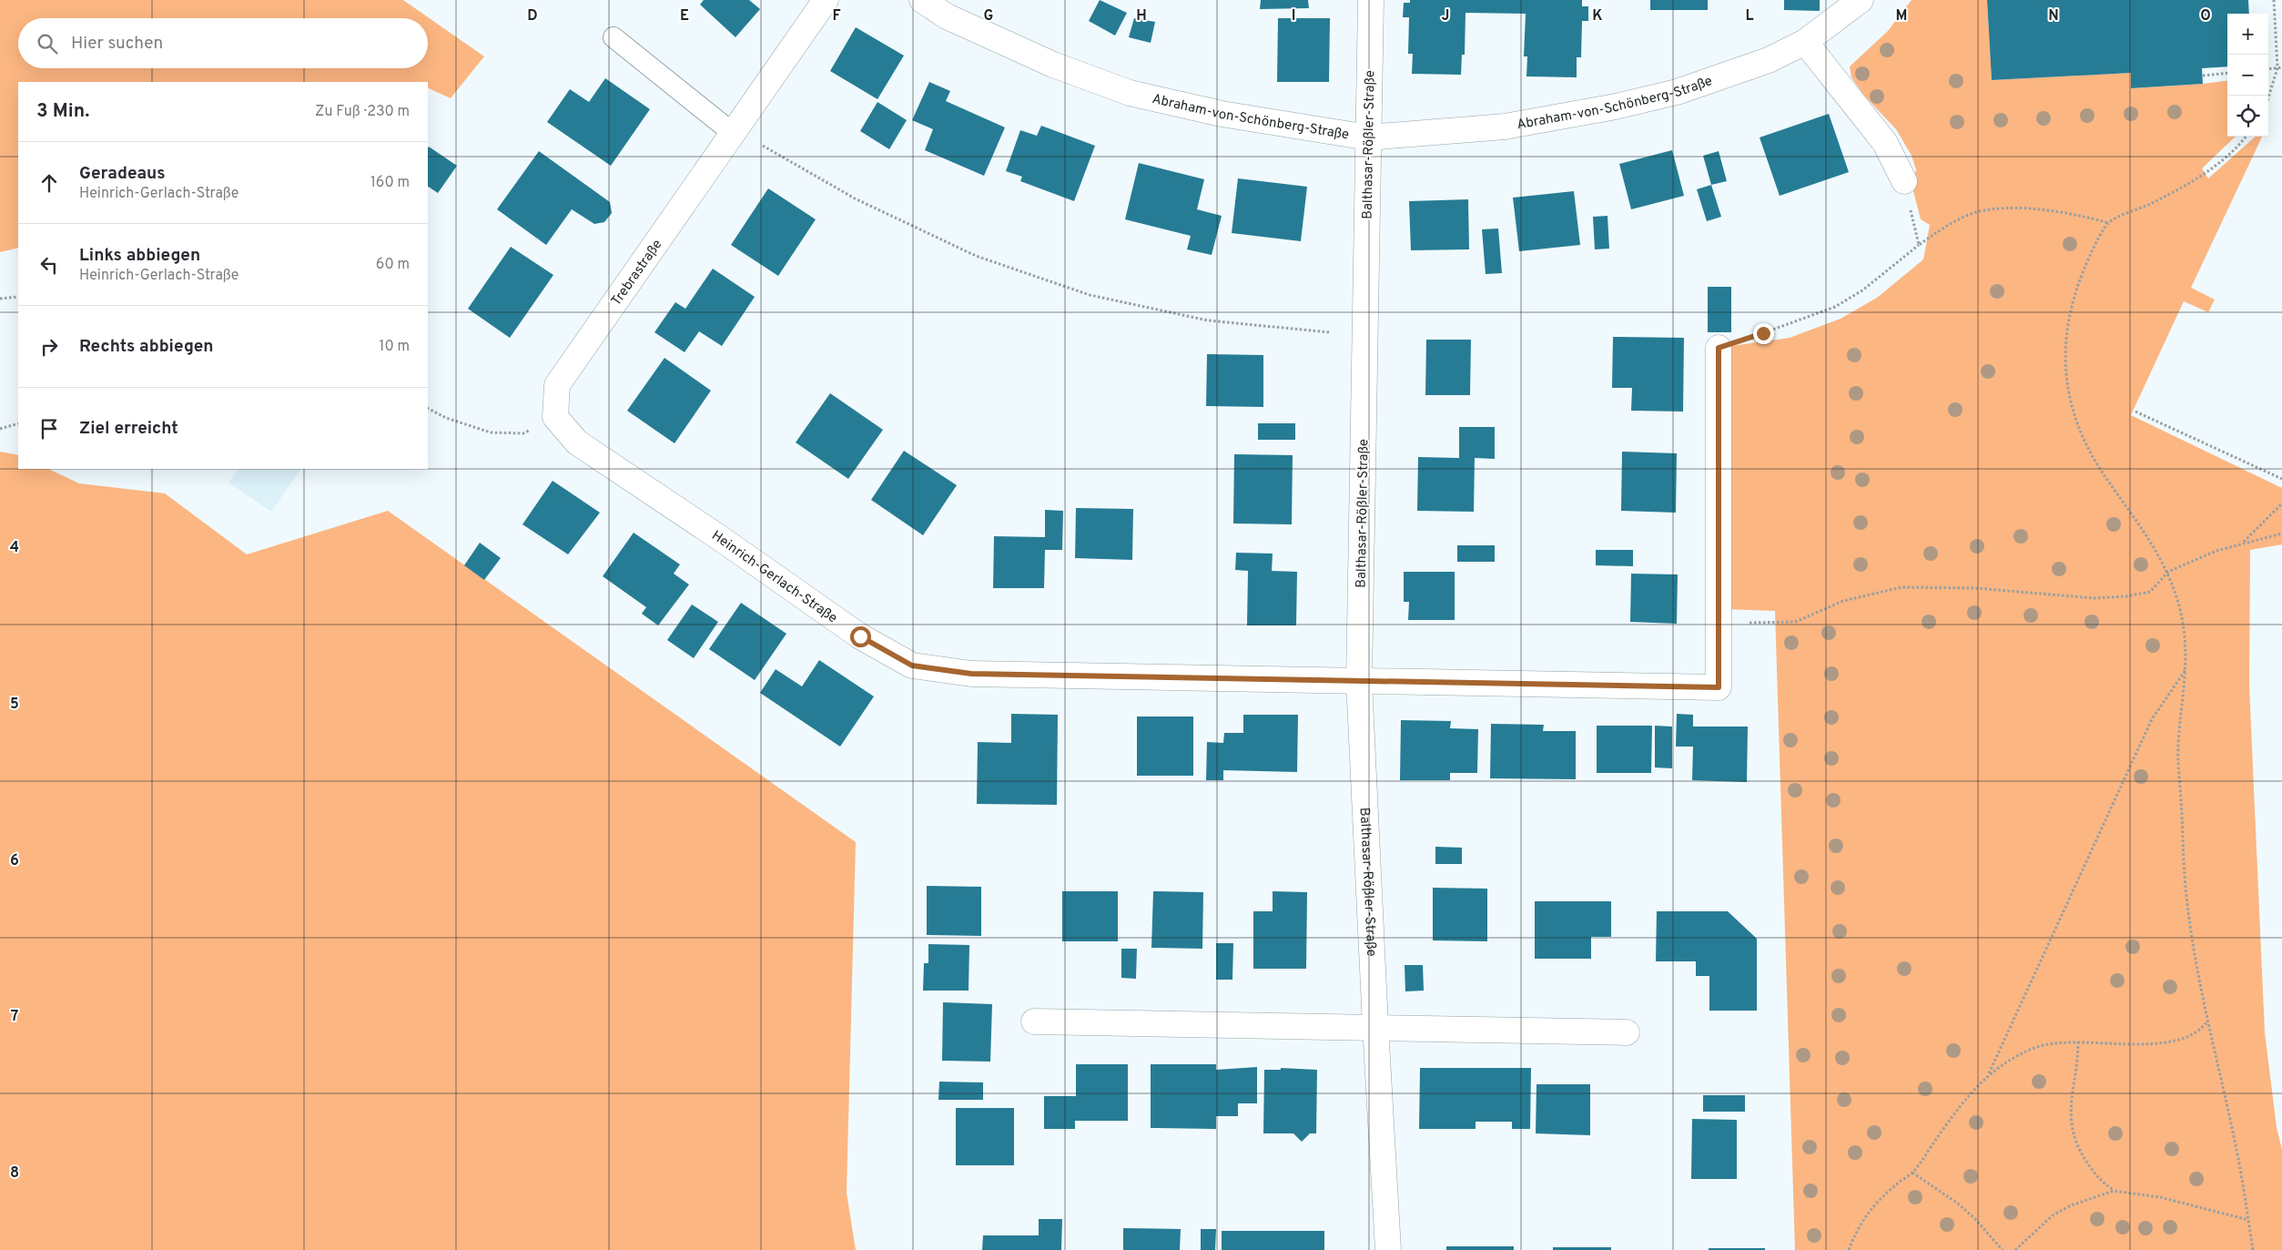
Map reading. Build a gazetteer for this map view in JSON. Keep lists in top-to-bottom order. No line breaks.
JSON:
{"streets":{"street":["Abraham-von-Schönberg-Straße","Balthasar-Rößler-Straße","Trebrastraße","Heinrich-Gerlach-Straße"]},"crossings":[["Abraham-von-Schönberg-Straße","Balthasar-Rößler-Straße"],["Balthasar-Rößler-Straße","Heinrich-Gerlach-Straße"],["Trebrastraße","Heinrich-Gerlach-Straße"]],"page":{"map_buttons":["+","−"],"search":"Hier suchen","heading":["3 Min.","Zu Fuß · 230 m"],"list":[["Geradeaus","Heinrich-Gerlach-Straße","160 m"],["Links abbiegen","Heinrich-Gerlach-Straße","60 m"],["Rechts abbiegen","10 m"],"Ziel erreicht"]},"grid":{"columns":["D","E","F","G","H","I","J","K","L","M","N","O"],"rows":["4","5","6","7","8"]}}
